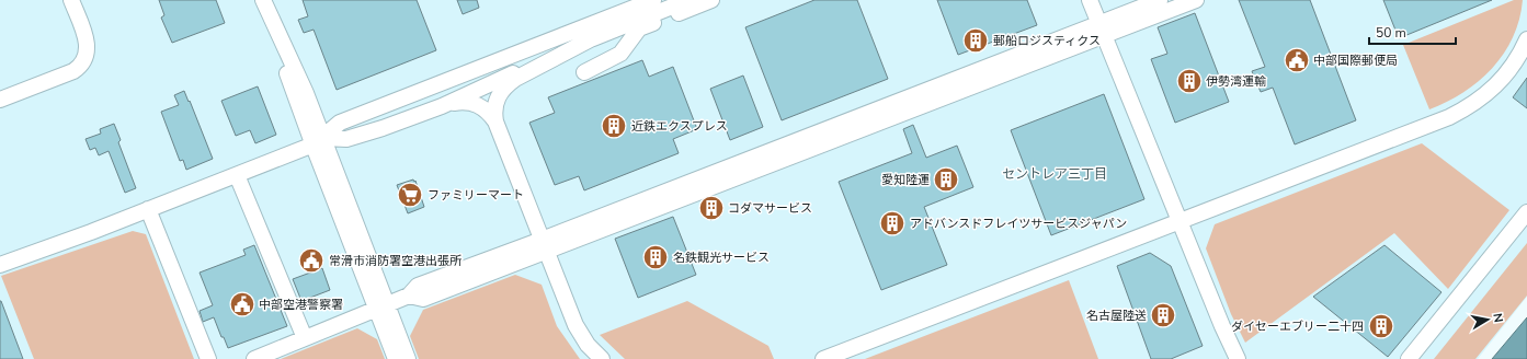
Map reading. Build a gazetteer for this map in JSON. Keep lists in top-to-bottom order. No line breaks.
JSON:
{"districts":["セントレア三丁目"],"places":{"building":["郵船ロジスティクス","伊勢湾運輸","近鉄エクスプレス","愛知陸運","コダマサービス","アドバンスドフレイツサービスジャパン","名鉄観光サービス","名古屋陸送","ダイセーエブリー二十四"],"public building":["中部国際郵便局","常滑市消防署空港出張所","中部空港警察署"],"supermarket":["ファミリーマート"]},"scale_bar":"50 m","north":"right"}
